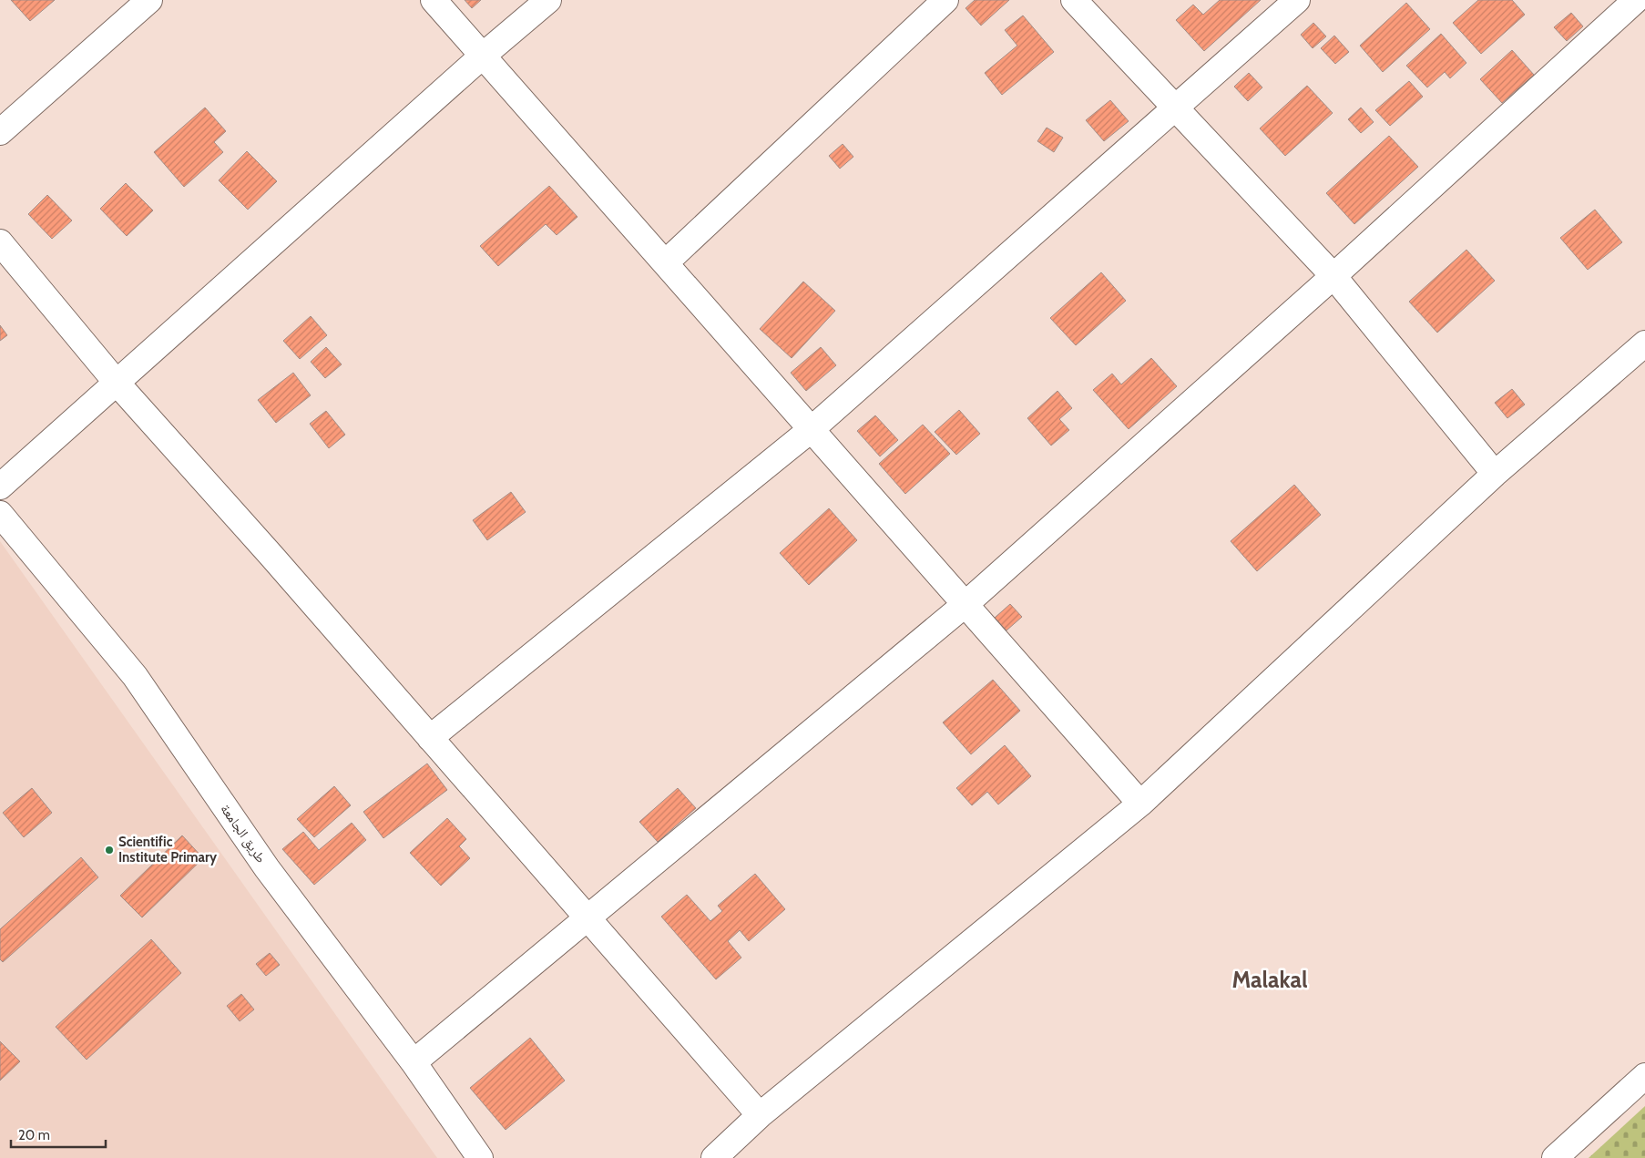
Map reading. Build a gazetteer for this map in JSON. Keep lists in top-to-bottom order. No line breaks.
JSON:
{"streets":{"street":["طريق الجامعة"]},"districts":["Malakal"],"places":["Scientific Institute Primary"],"scale_bar":"20 m"}
